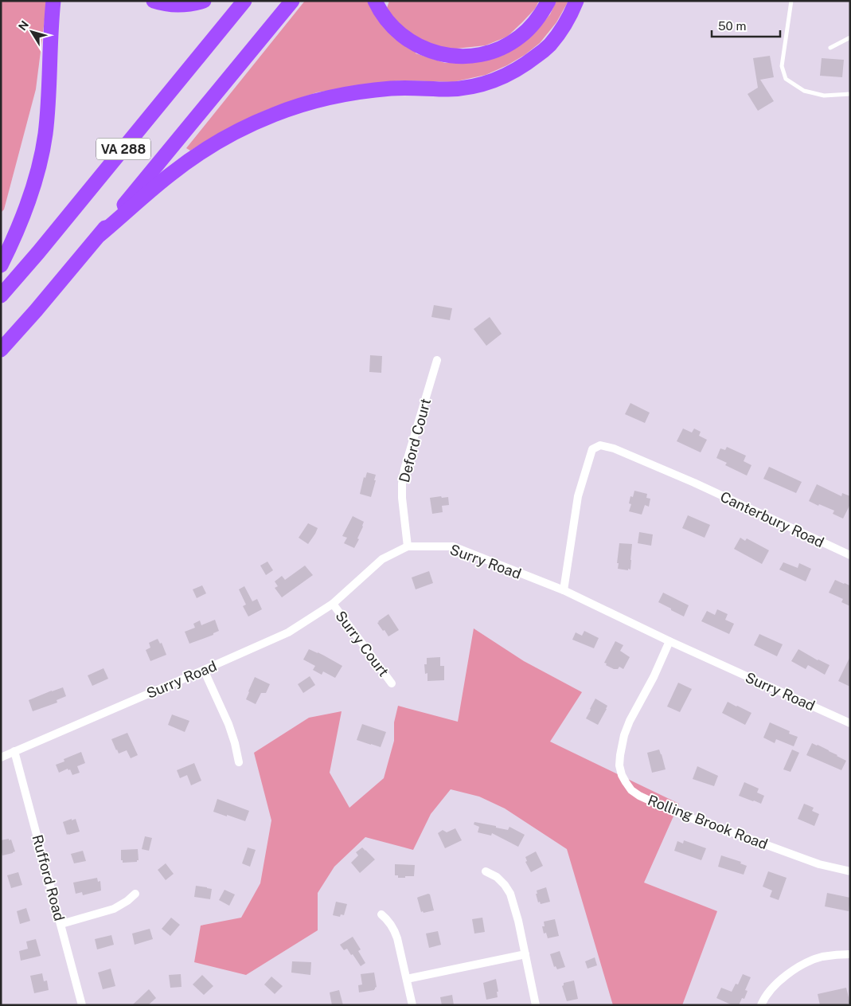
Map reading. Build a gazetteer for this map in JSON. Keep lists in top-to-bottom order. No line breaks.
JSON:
{"streets":{"highway":["VA 288"],"street":["Deford Court","Canterbury Road","Surry Road","Surry Court","Rolling Brook Road","Rufford Road"]},"crossings":[["Deford Court","Surry Road"],["Canterbury Road","Surry Road"],["Surry Road","Surry Court"],["Surry Road","Rolling Brook Road"],["Surry Road","Rufford Road"]],"scale_bar":"50 m","north":"top left"}
